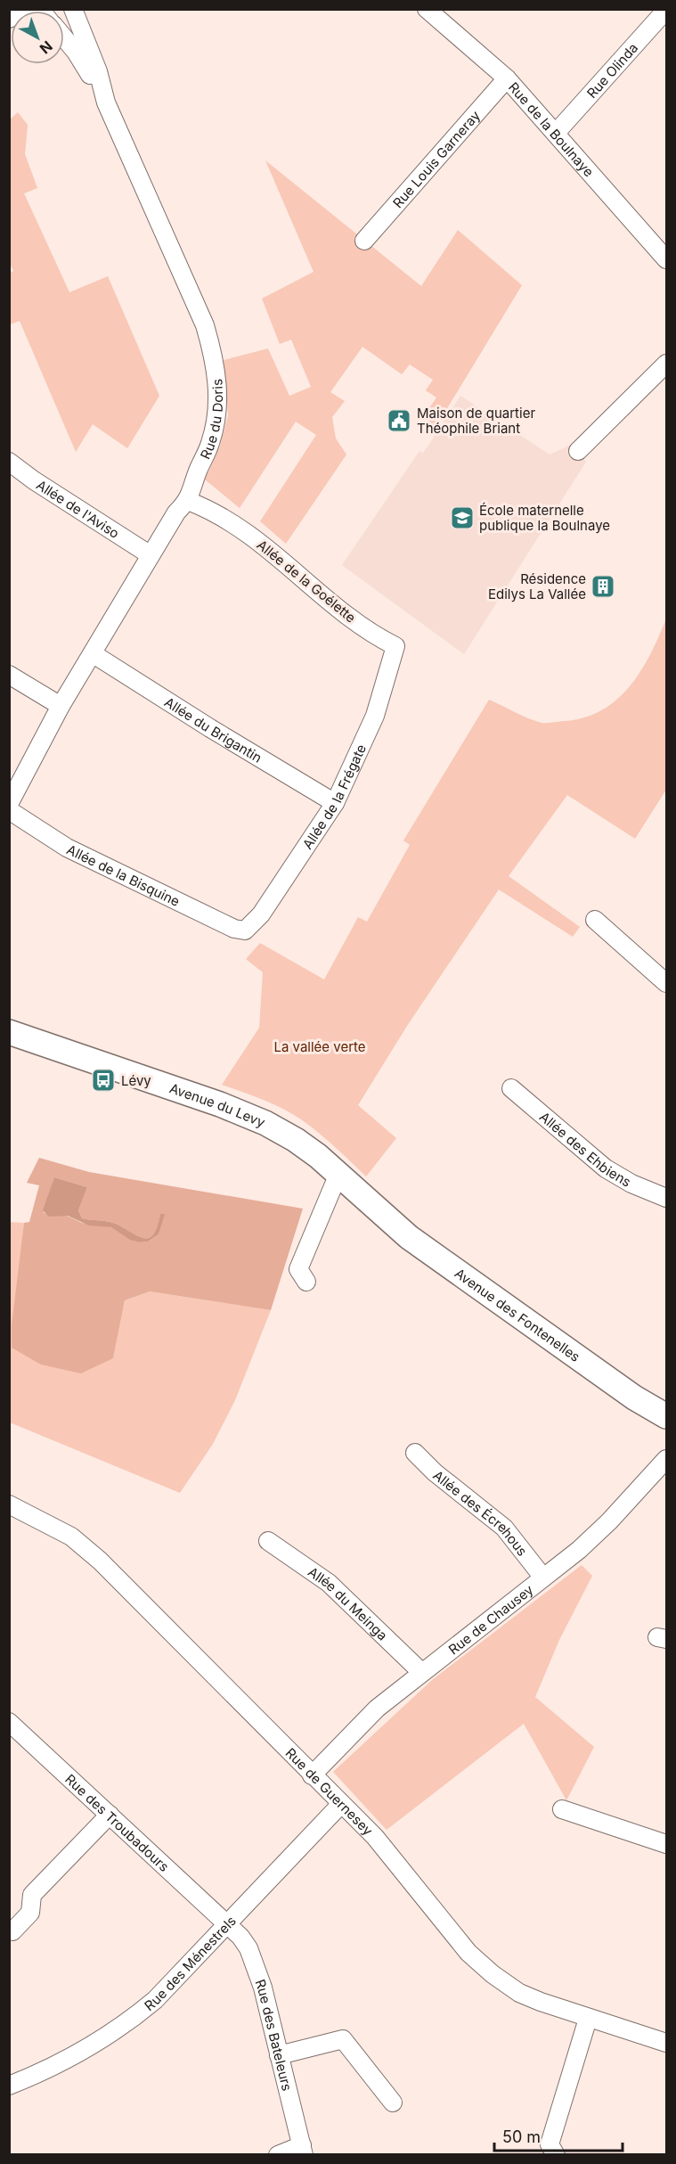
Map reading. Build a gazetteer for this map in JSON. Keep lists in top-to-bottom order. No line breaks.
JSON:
{"streets":{"street":["Rue Olinda","Rue de la Boulnaye","Rue Louis Garneray","Rue du Doris","Allée de l'Aviso","Allée de la Goélette","Allée du Brigantin","Allée de la Frégate","Allée de la Bisquine","Avenue du Levy","Allée des Ehbiens","Avenue des Fontenelles","Allée des Écrehous","Allée du Meinga","Rue de Chausey","Rue de Guernesey","Rue des Troubadours","Rue des Ménestrels","Rue des Bateleurs"]},"crossings":[["Rue Olinda","Rue de la Boulnaye"],["Rue de la Boulnaye","Rue Louis Garneray"],["Rue du Doris","Allée de l'Aviso"],["Rue du Doris","Allée de la Goélette"],["Rue du Doris","Allée du Brigantin"],["Allée de la Goélette","Allée de la Frégate"],["Allée du Brigantin","Allée de la Frégate"],["Allée de la Frégate","Allée de la Bisquine"],["Avenue du Levy","Avenue des Fontenelles"],["Allée des Écrehous","Rue de Chausey"],["Allée du Meinga","Rue de Chausey"],["Rue de Chausey","Rue de Guernesey"],["Rue de Guernesey","Rue des Ménestrels"],["Rue des Troubadours","Rue des Ménestrels"],["Rue des Troubadours","Rue des Bateleurs"],["Rue des Ménestrels","Rue des Bateleurs"]],"parks":["La vallée verte"],"places":{"public building":["Maison de quartier Théophile Briant"],"school or university":["École maternelle publique la Boulnaye"],"building":["Résidence Edilys La Vallée"],"bus stop":["Lévy"]},"scale_bar":"50 m","north":"bottom right"}
